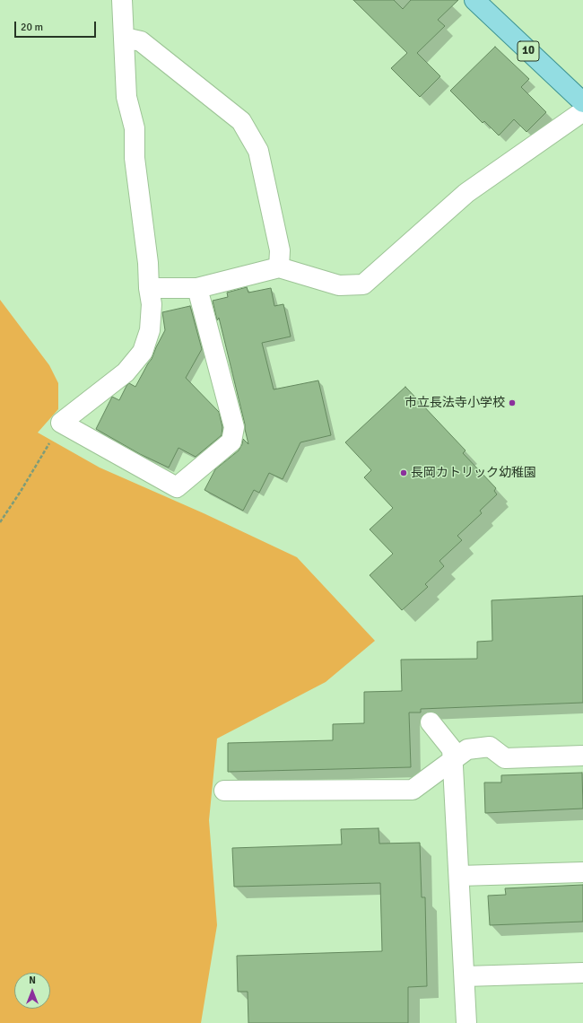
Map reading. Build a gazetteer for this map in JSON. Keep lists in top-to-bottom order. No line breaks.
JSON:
{"streets":{"main road":["10"]},"places":["市立長法寺小学校","長岡カトリック幼稚園"],"scale_bar":"20 m","north":"top"}
